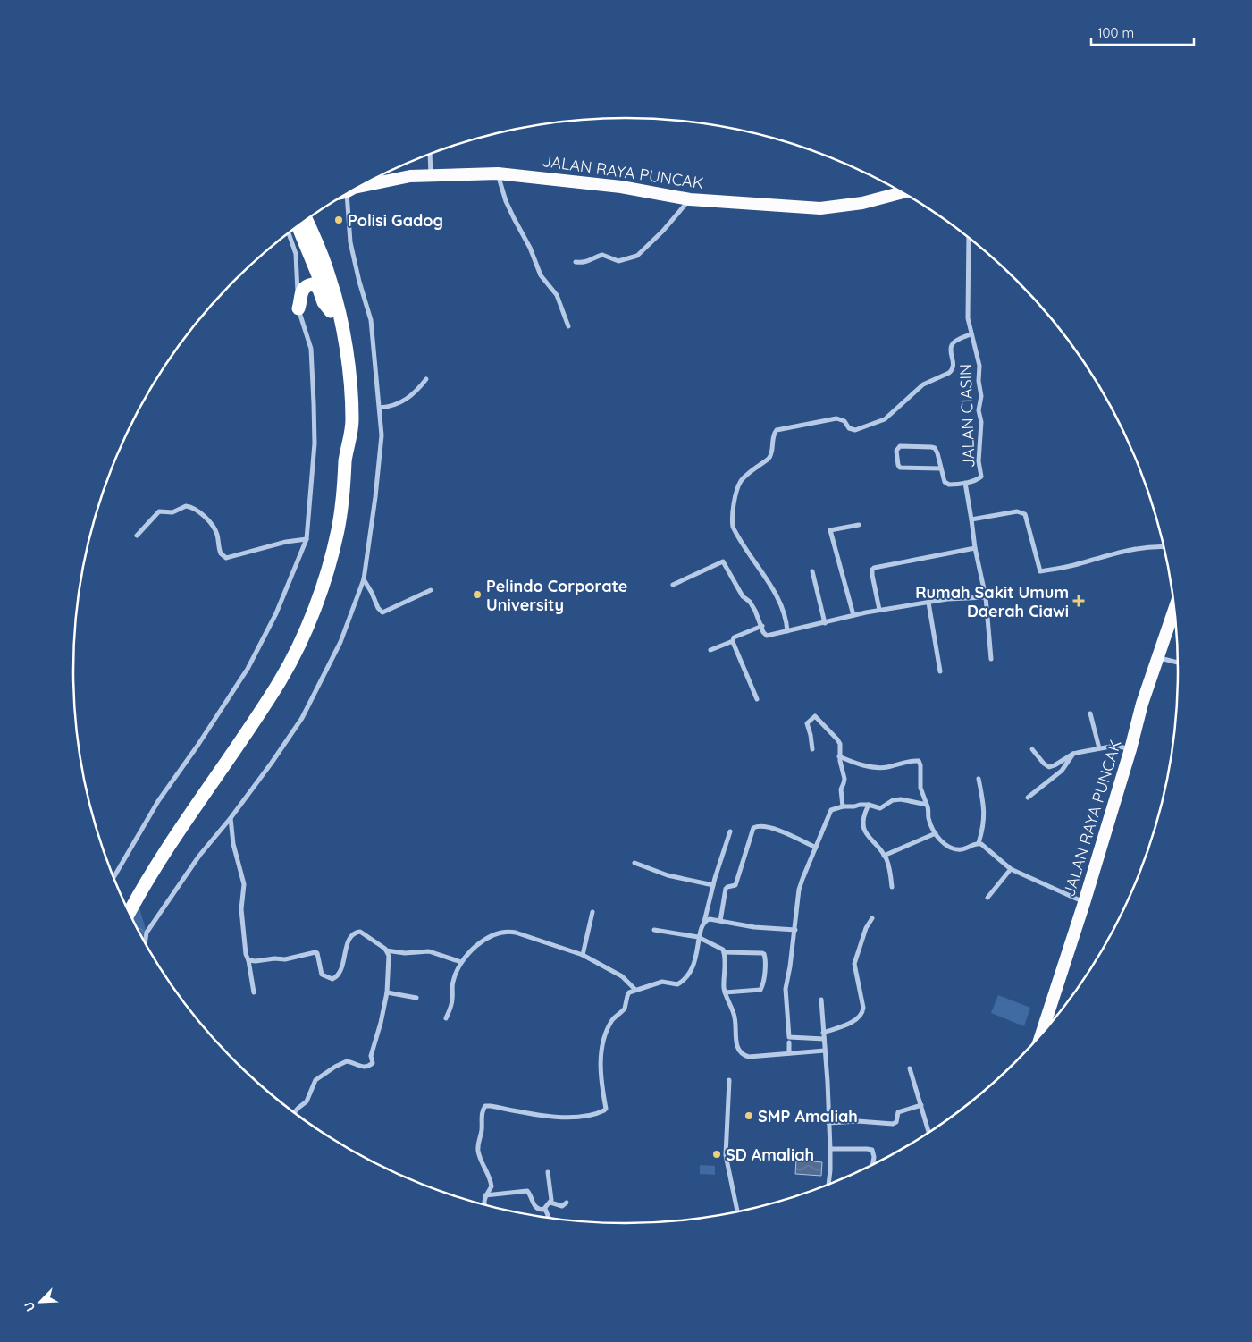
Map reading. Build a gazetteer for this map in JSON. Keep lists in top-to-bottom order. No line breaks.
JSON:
{"streets":{"highway":["JALAN RAYA PUNCAK"],"street":["JALAN CIASIN"]},"places":{"other":["Polisi Gadog","Pelindo Corporate University","SMP Amaliah","SD Amaliah"],"health":["Rumah Sakit Umum Daerah Ciawi"]},"scale_bar":"100 m","north":"bottom left"}
